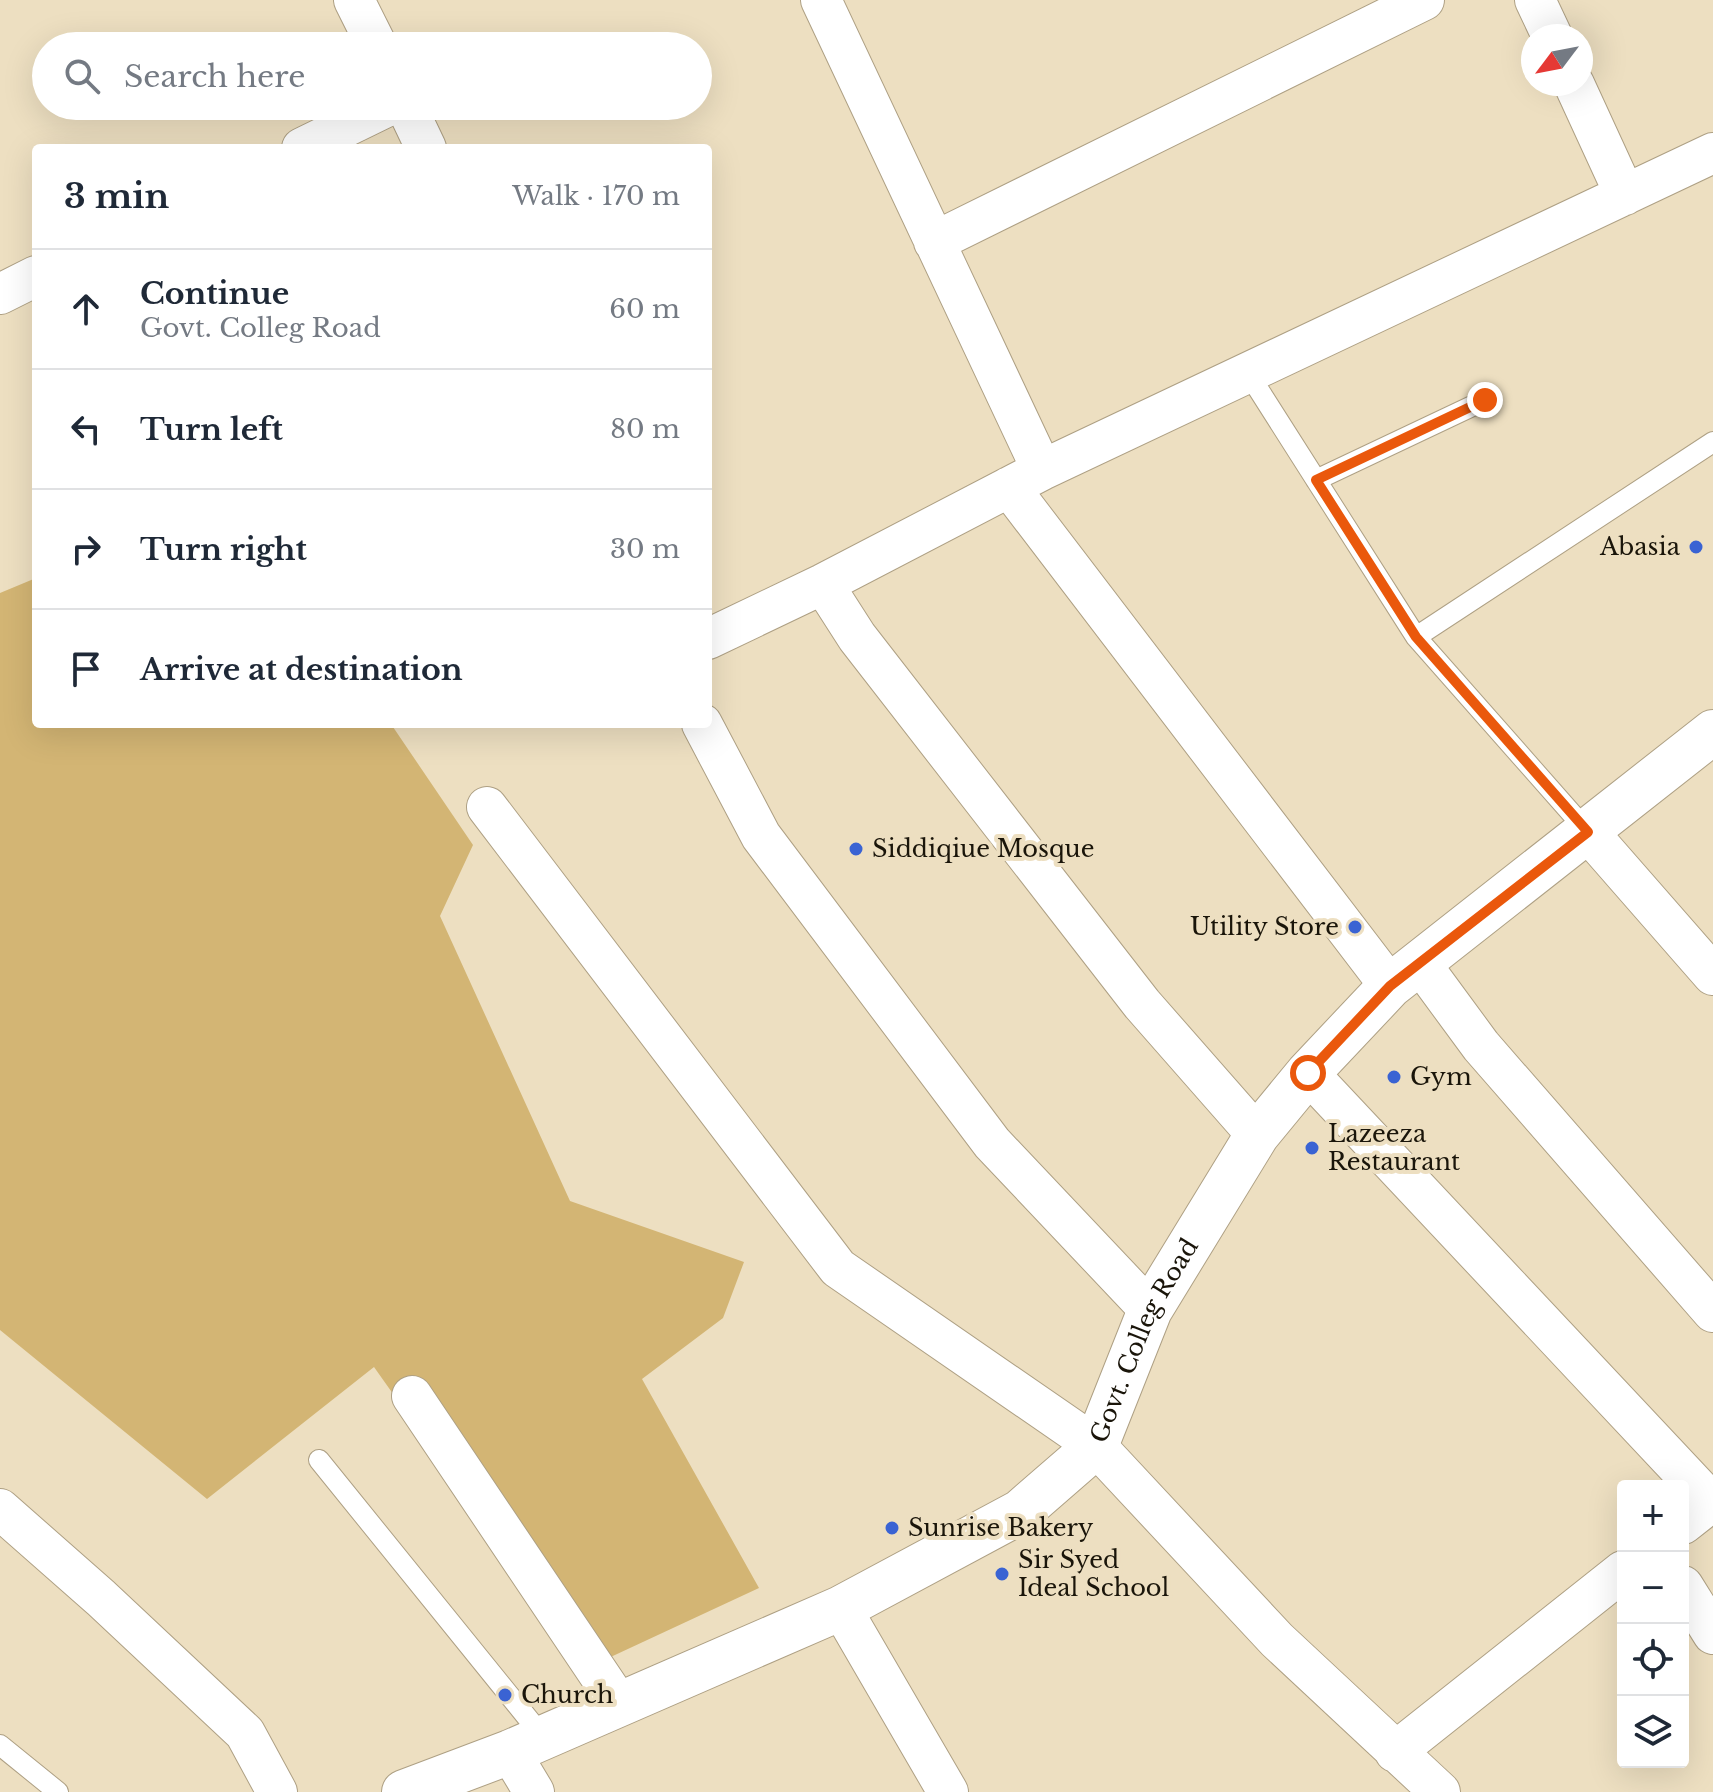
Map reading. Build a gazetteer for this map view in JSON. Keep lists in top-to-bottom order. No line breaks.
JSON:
{"streets":{"street":["Govt. Colleg Road"]},"places":["Abasia","Siddiqiue Mosque","Utility Store","Gym","Lazeeza Restaurant","Sunrise Bakery","Sir Syed Ideal School","Church"],"north":"bottom left","page":{"search":"Search here","heading":["3 min","Walk · 170 m"],"list":[["Continue","Govt. Colleg Road","60 m"],["Turn left","80 m"],["Turn right","30 m"],"Arrive at destination"],"map_buttons":["+","−"]}}
